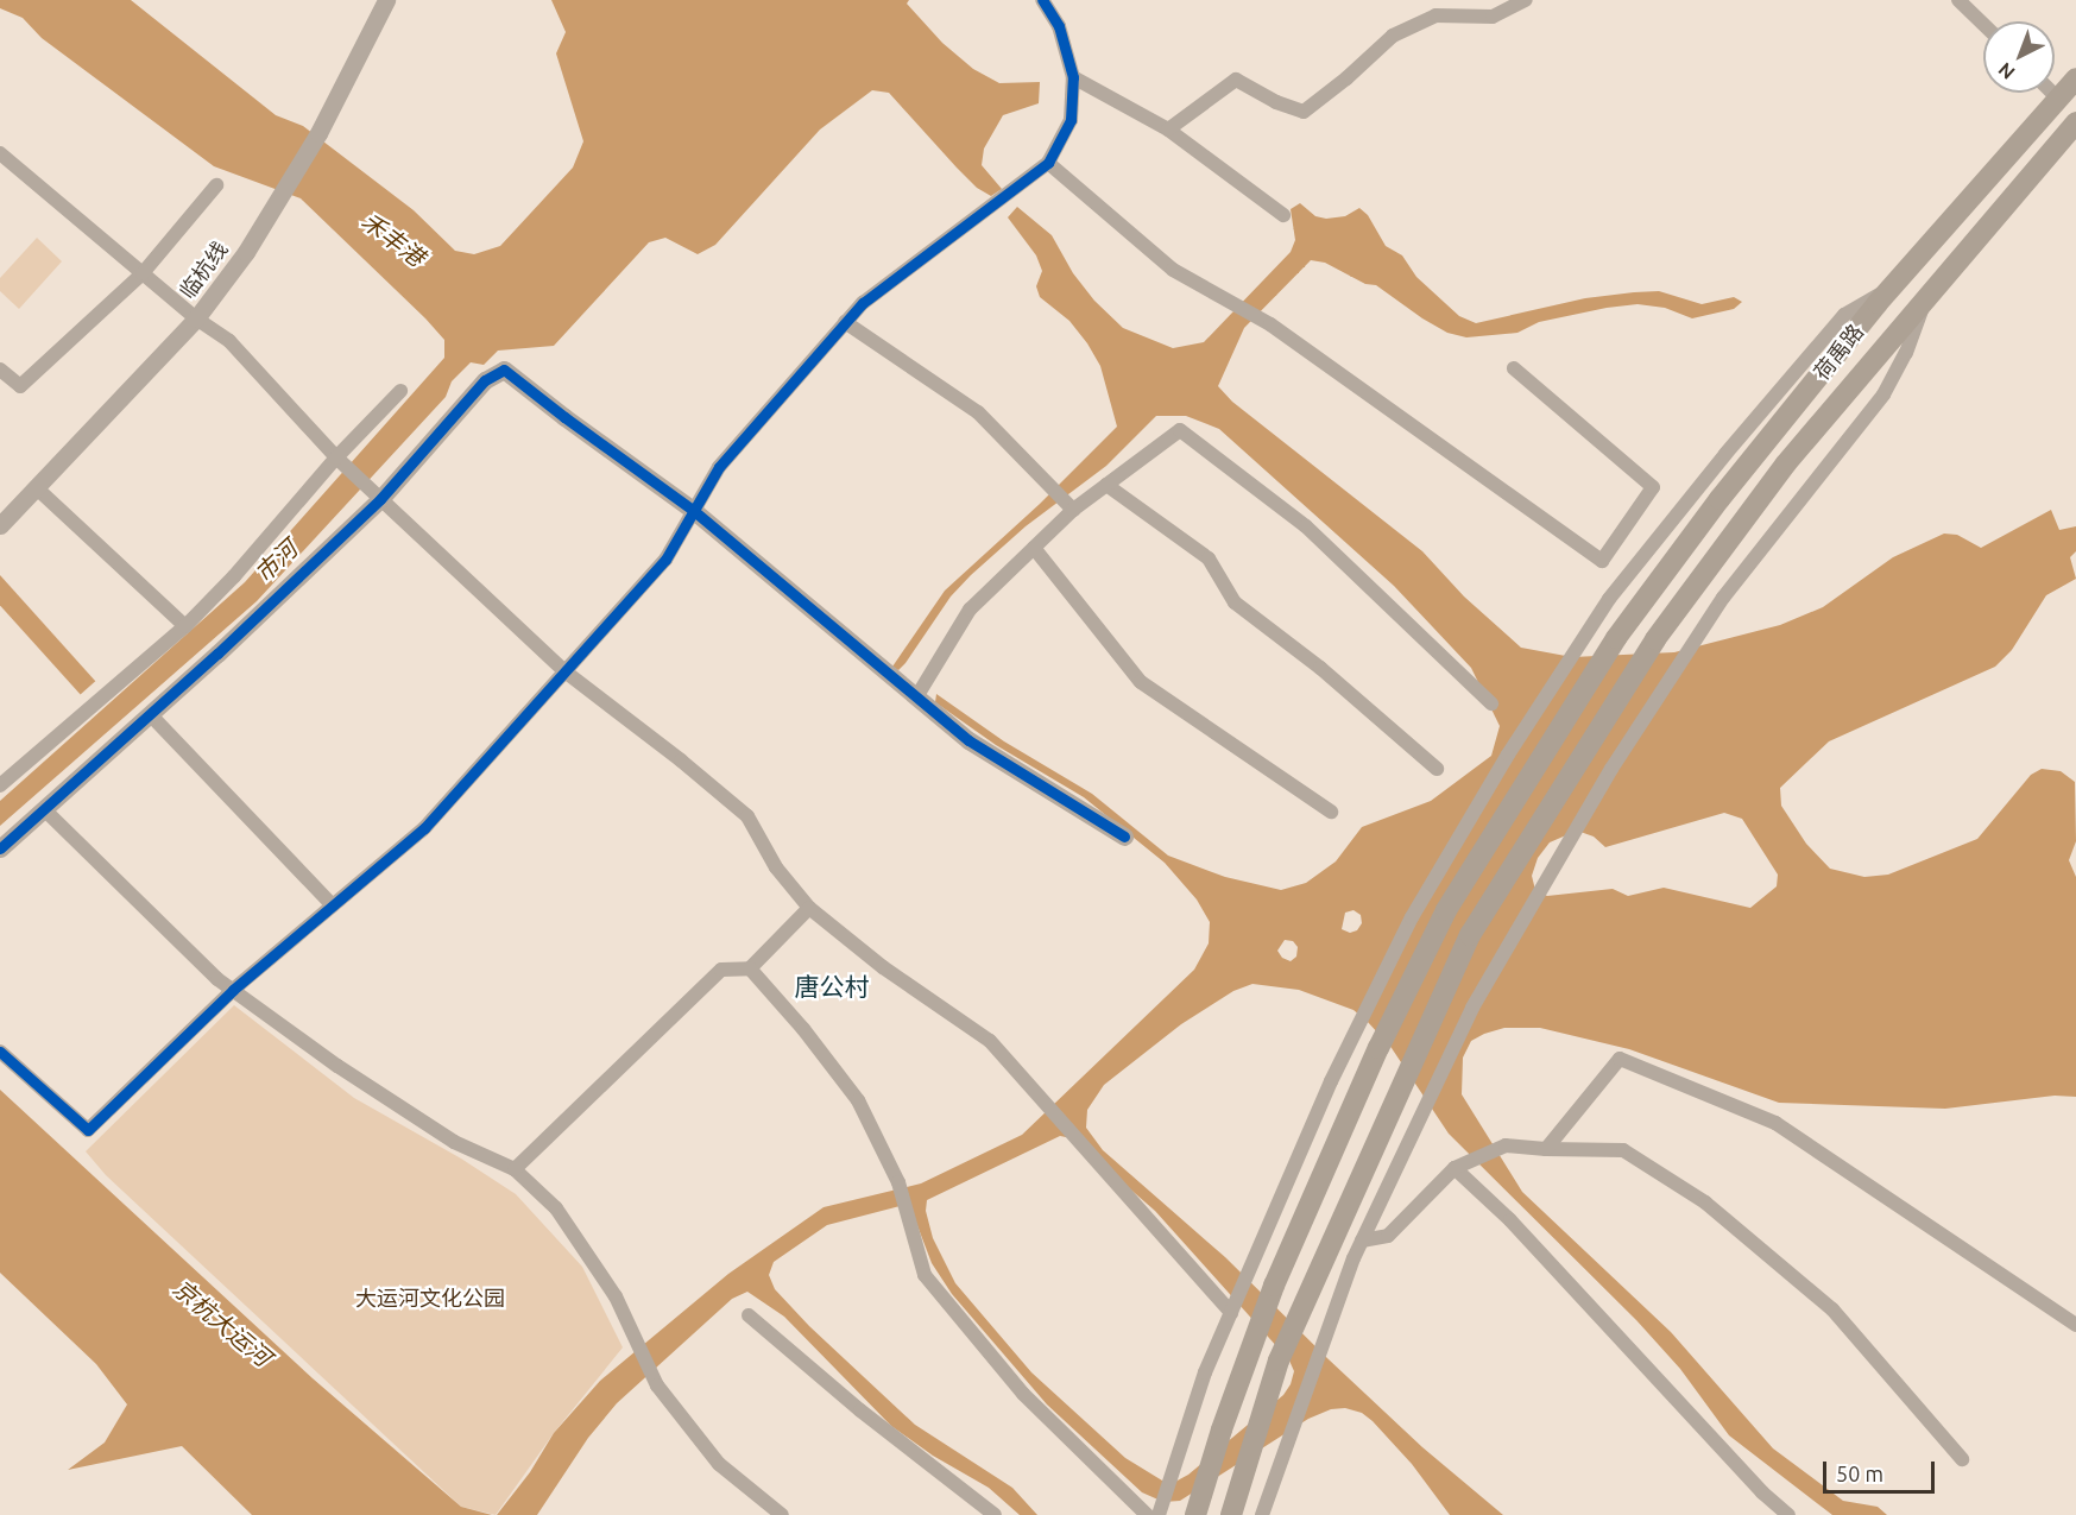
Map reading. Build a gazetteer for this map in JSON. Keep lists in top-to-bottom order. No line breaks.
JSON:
{"streets":{"main road":["荷禹路"],"street":["临杭线"]},"districts":["唐公村"],"water":["禾丰港","市河","京杭大运河"],"parks":["大运河文化公园"],"scale_bar":"50 m","north":"bottom left"}
